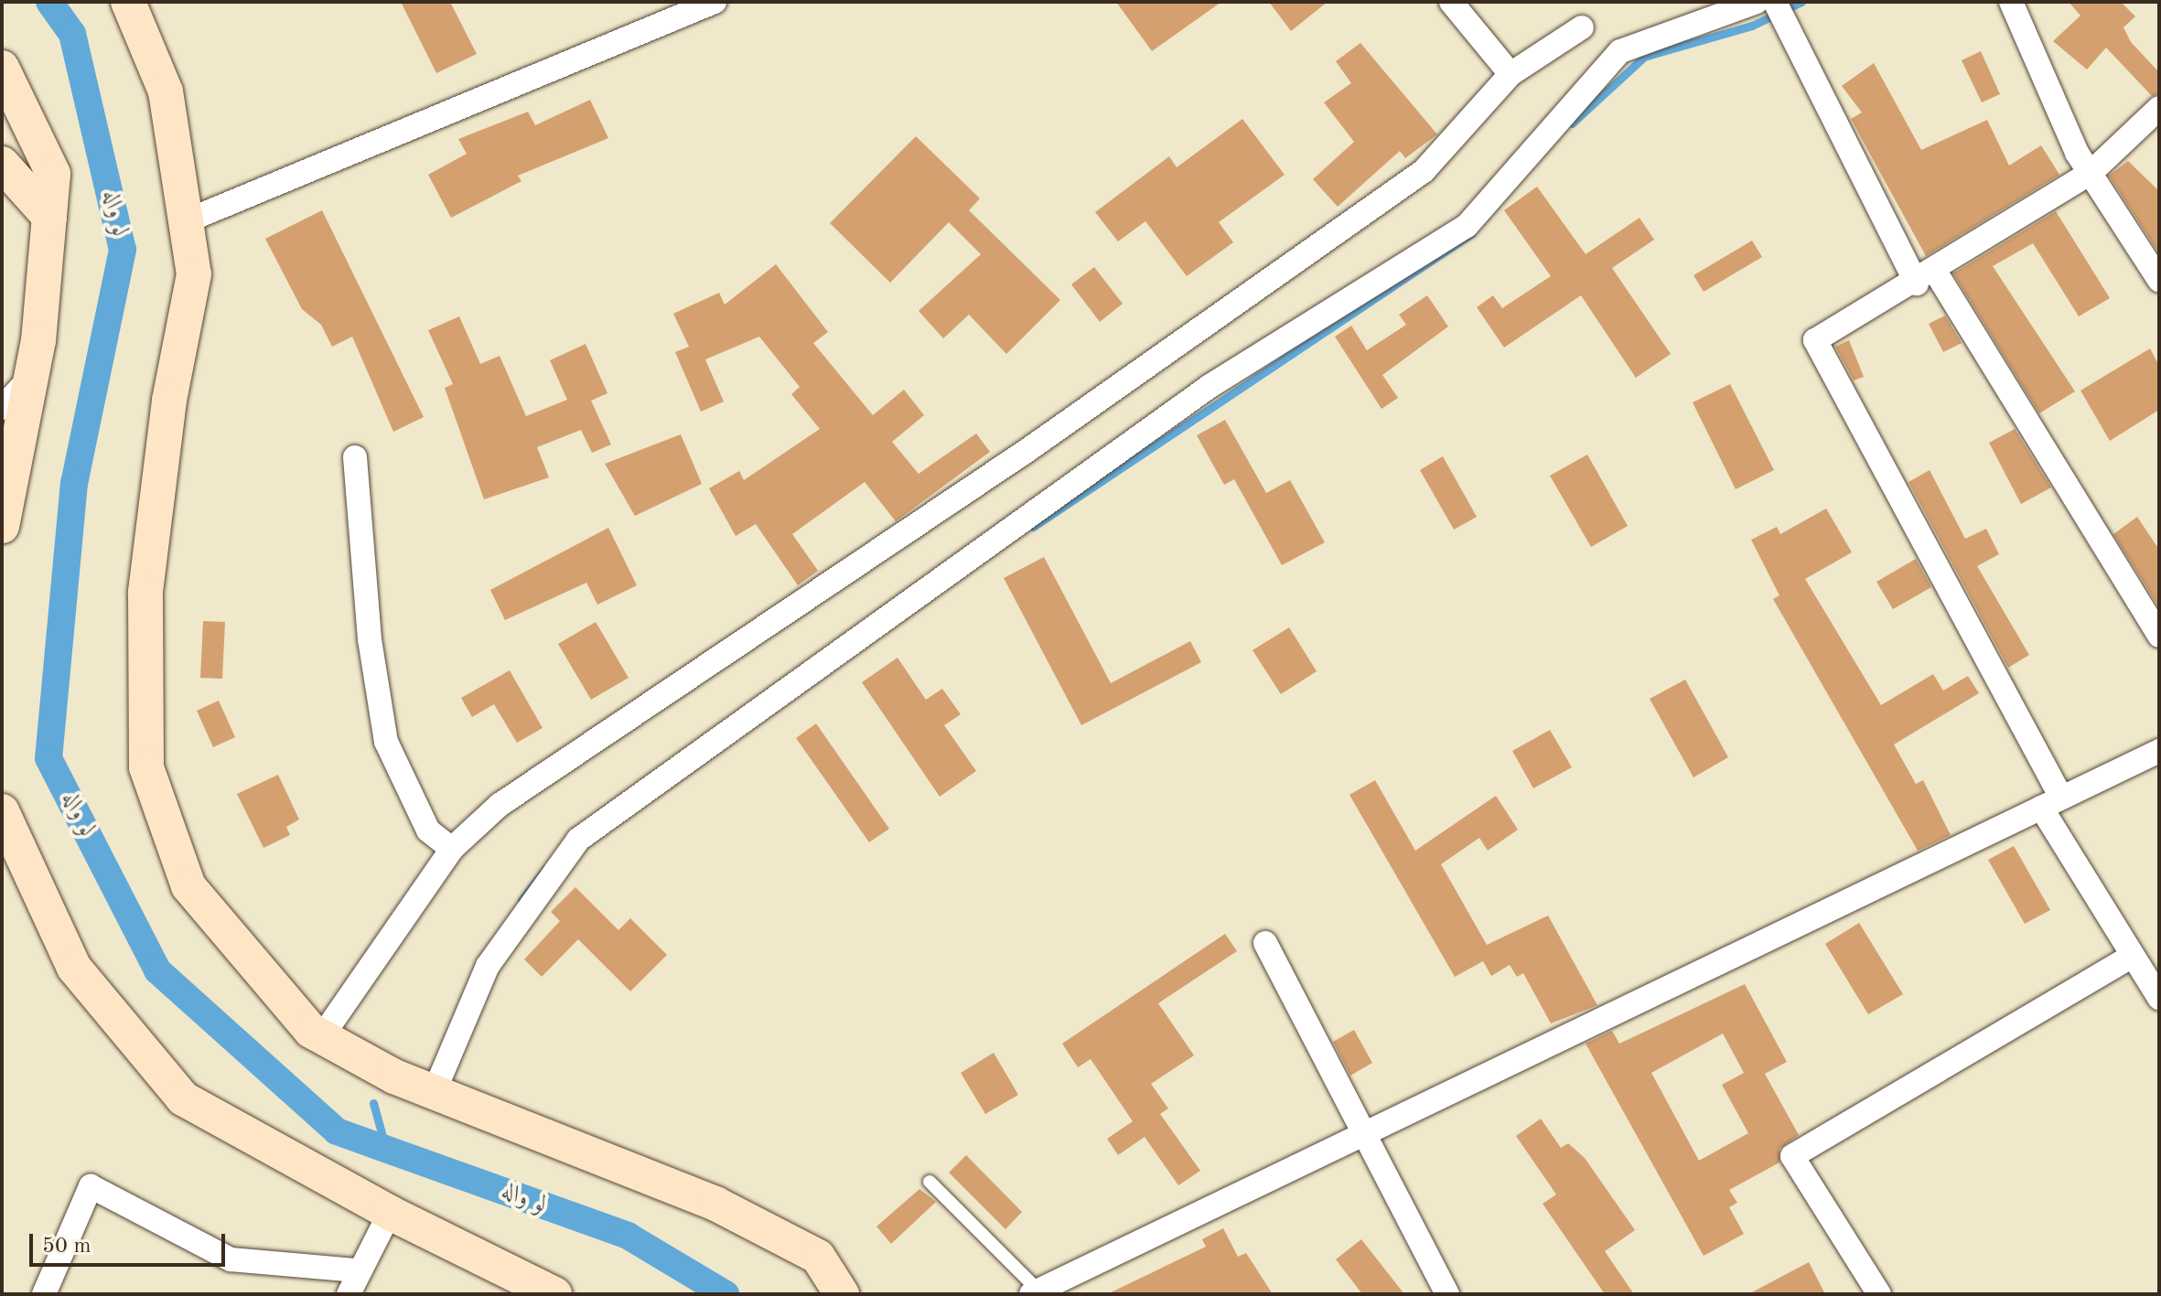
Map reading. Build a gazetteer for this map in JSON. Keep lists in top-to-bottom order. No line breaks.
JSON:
{"water":["لو واله"],"scale_bar":"50 m"}
